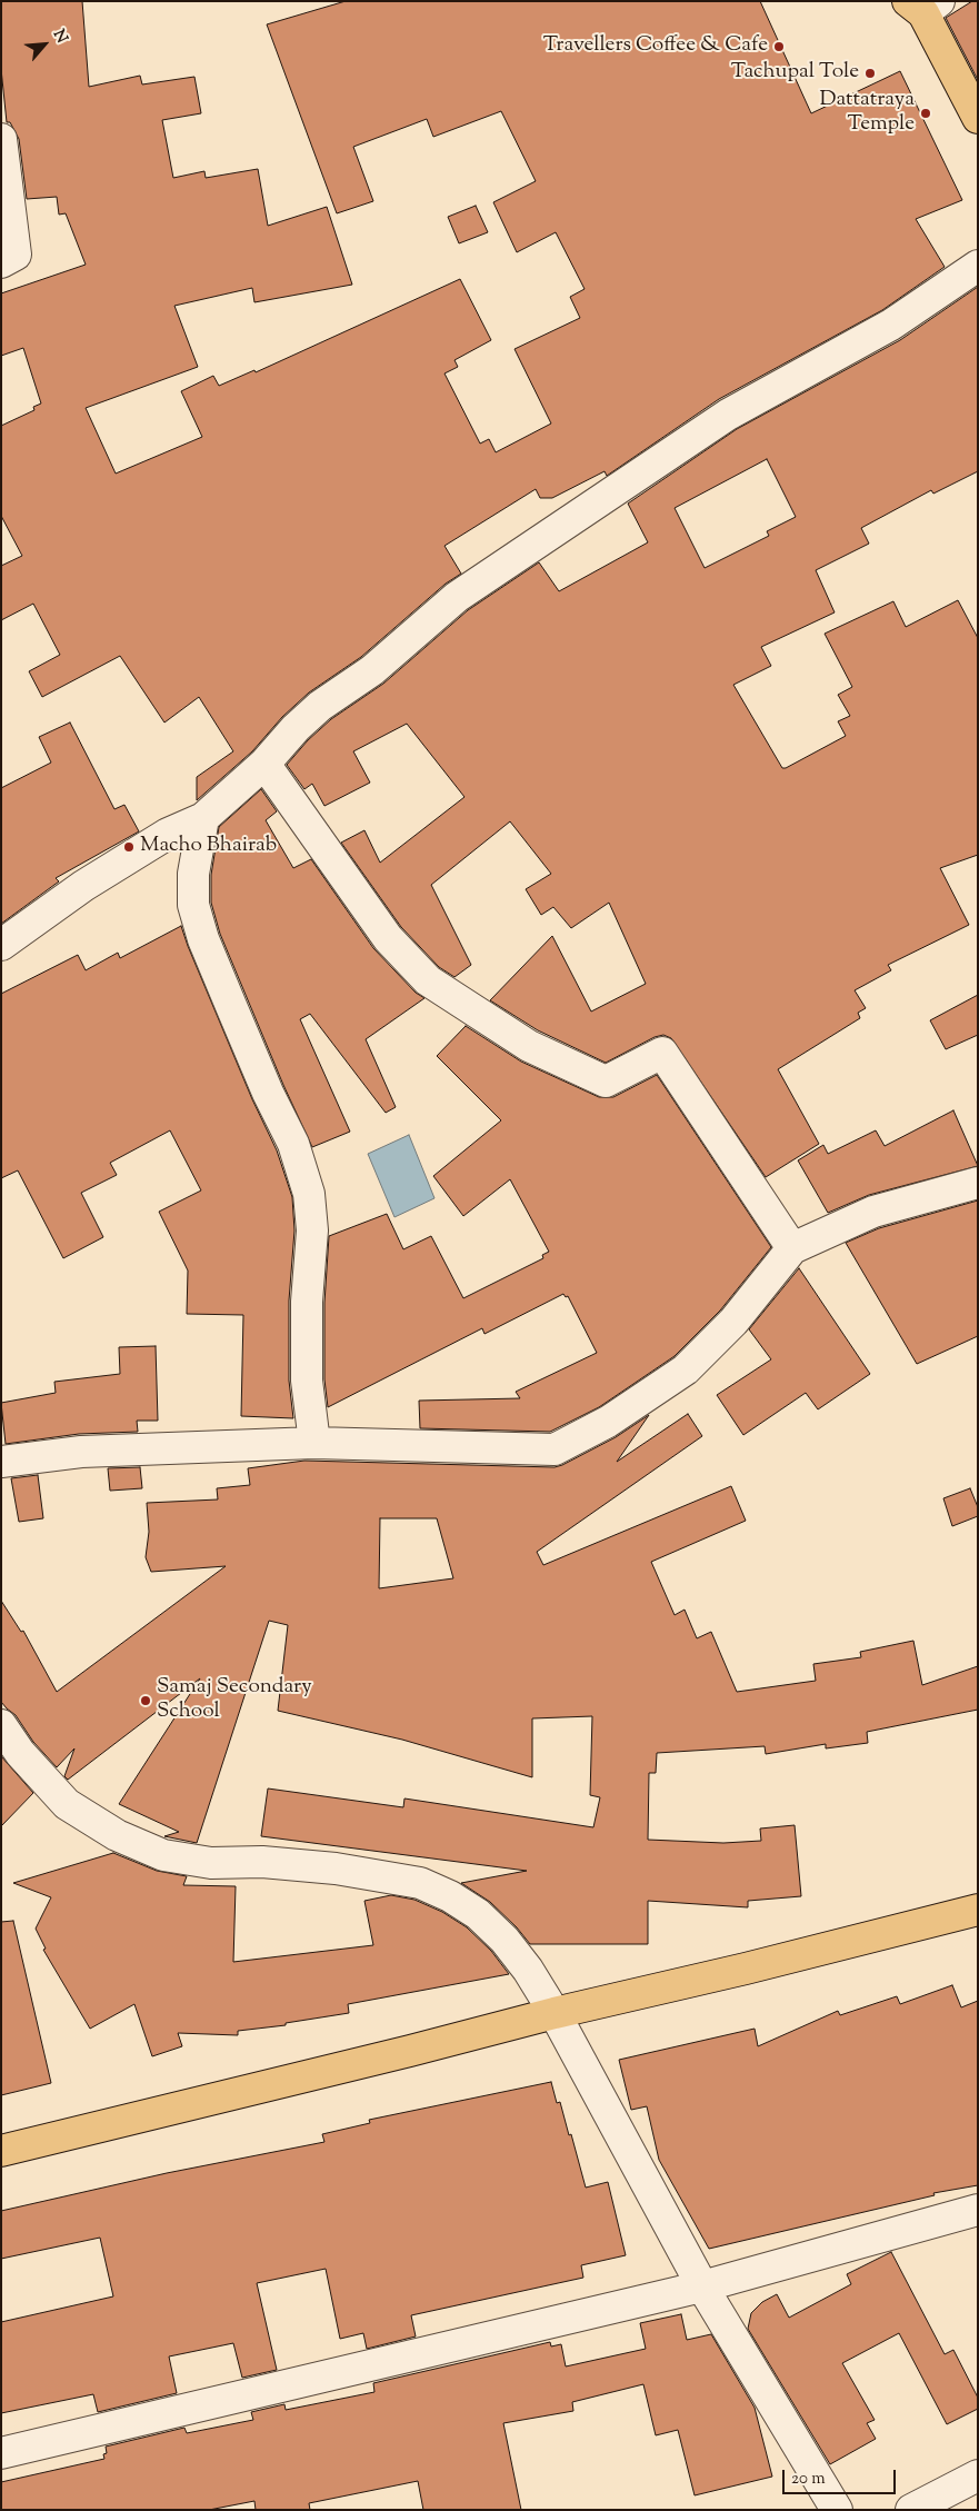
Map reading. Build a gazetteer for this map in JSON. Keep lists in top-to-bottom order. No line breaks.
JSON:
{"places":["Travellers Coffee & Cafe","Tachupal Tole","Dattatraya Temple","Macho Bhairab","Samaj Secondary School"],"scale_bar":"20 m","north":"top right"}
